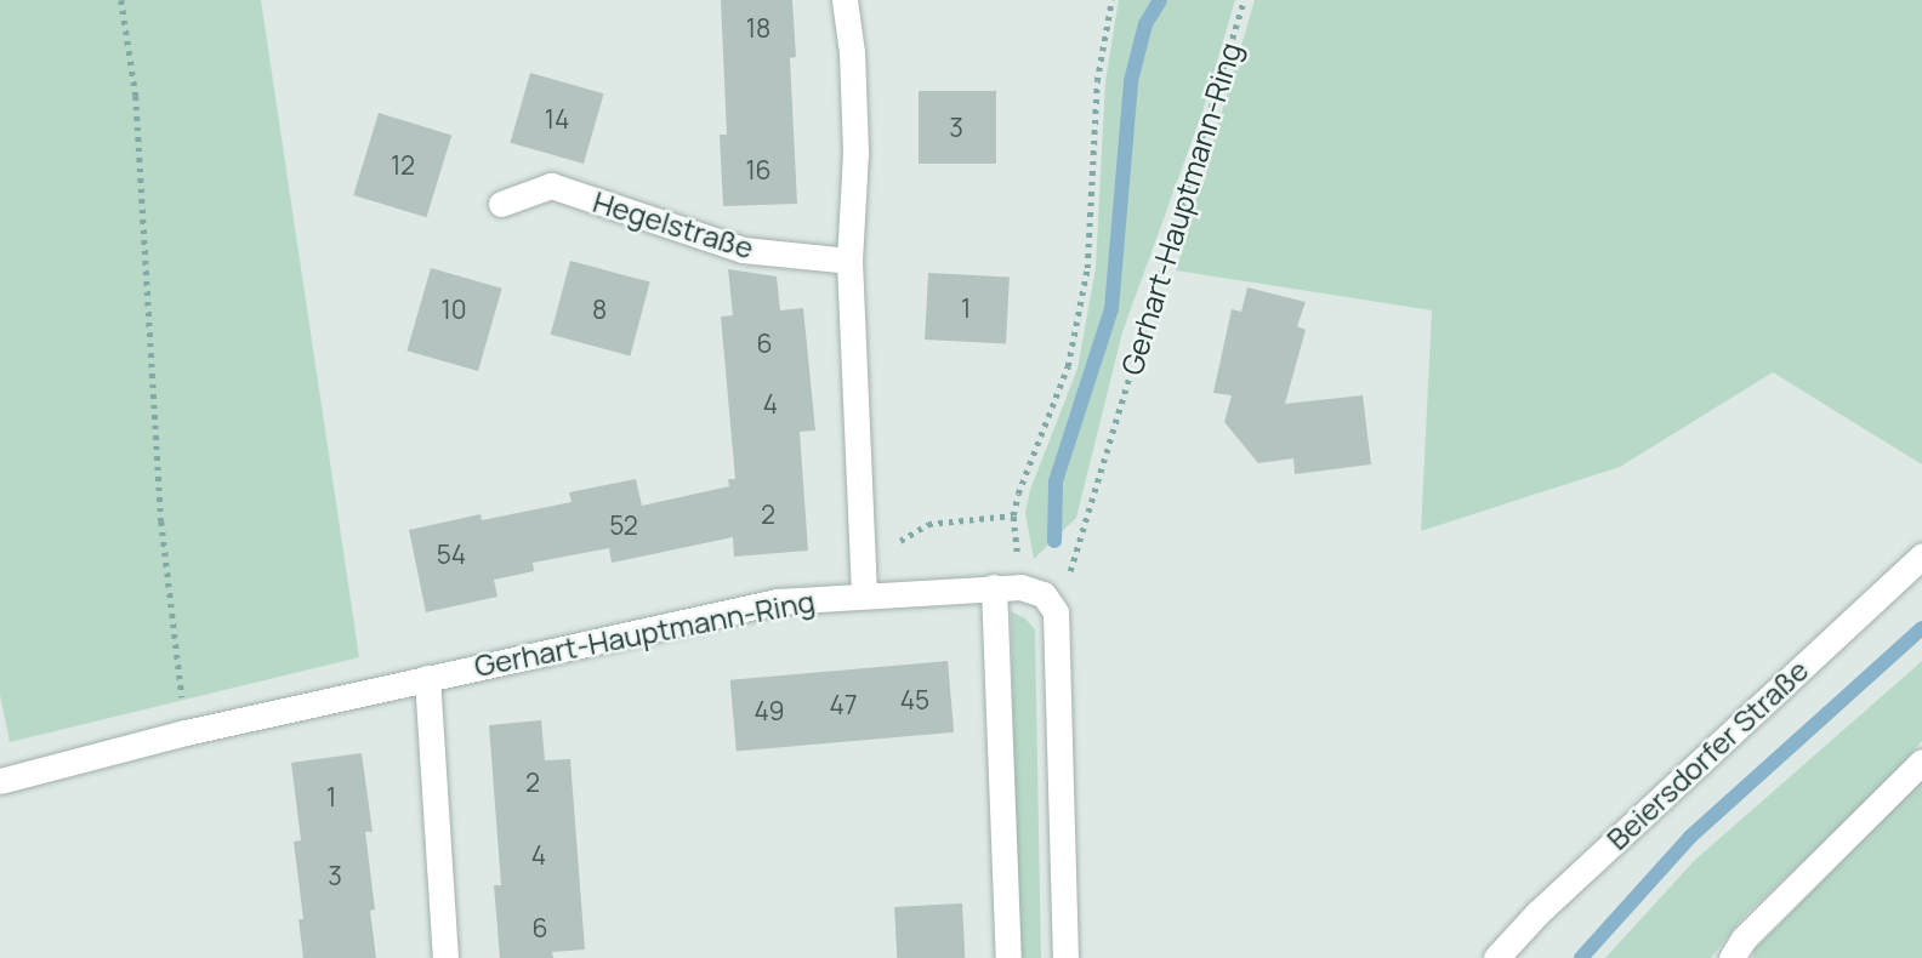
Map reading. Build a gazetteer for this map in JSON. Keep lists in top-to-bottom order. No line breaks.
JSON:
{"streets":{"street":["Gerhart-Hauptmann-Ring","Hegelstraße","Beiersdorfer Straße"]},"house_numbers":["18","14","3","12","16","1","10","8","6","4","2","52","54","45","47","49","2","1","4","3","6"]}
